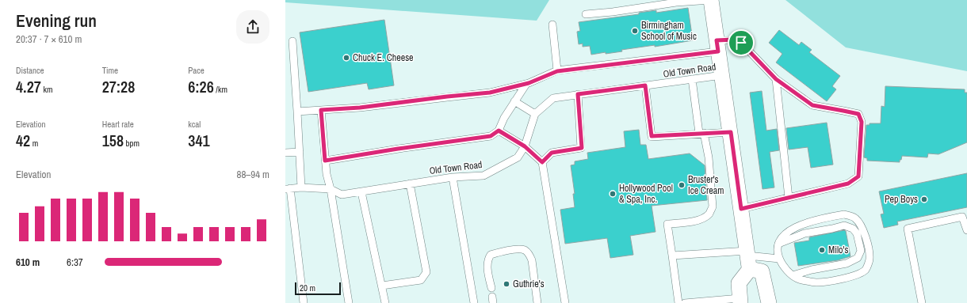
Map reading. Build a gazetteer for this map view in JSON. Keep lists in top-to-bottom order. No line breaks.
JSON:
{"streets":{"lane":["Old Town Road"]},"places":["Birmingham School of Music","Chuck E. Cheese","Bruster's Ice Cream","Hollywood Pool & Spa, Inc.","Pep Boys","Milo's","Guthrie's"],"scale_bar":"20 m","page":{"heading":["Evening run","20:37 · 7 × 610 m"],"stats":[["Distance","4.27 km"],["Time","27:28"],["Pace","6:26 /km"],["Elevation","42 m"],["Heart rate","158 bpm"],["kcal","341"]],"chart":["Elevation","88–94 m"],"list":[{"name":"610 m","note":"6:37"}],"scale":"20 m"}}
